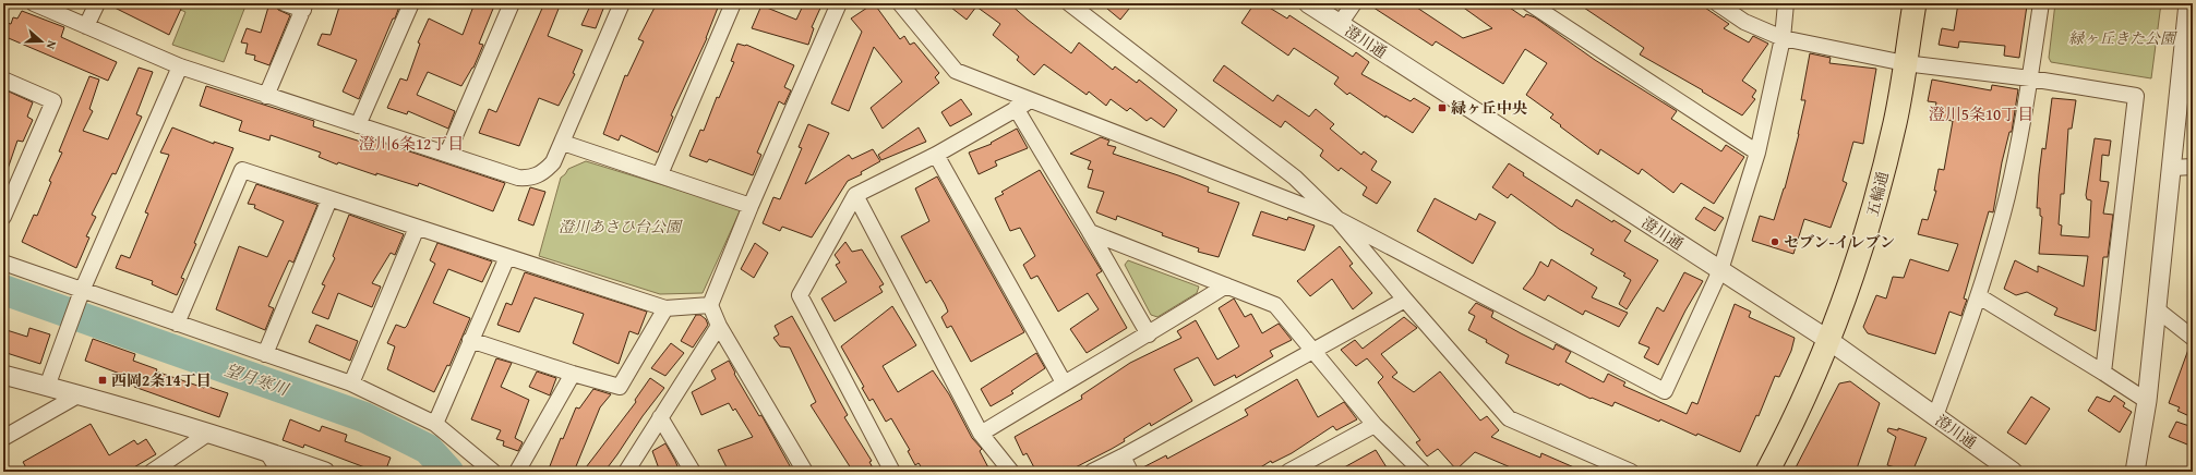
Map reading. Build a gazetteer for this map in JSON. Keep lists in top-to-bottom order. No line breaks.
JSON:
{"streets":{"main road":["五輪通"],"street":["澄川通"]},"crossings":[["澄川通","五輪通"]],"districts":["澄川5条10丁目","澄川6条12丁目"],"water":["望月寒川"],"parks":["緑ヶ丘きた公園","澄川あさひ台公園"],"places":{"transit":["緑ヶ丘中央","西岡2条14丁目"],"other":["セブン-イレブン"]},"north":"right"}
